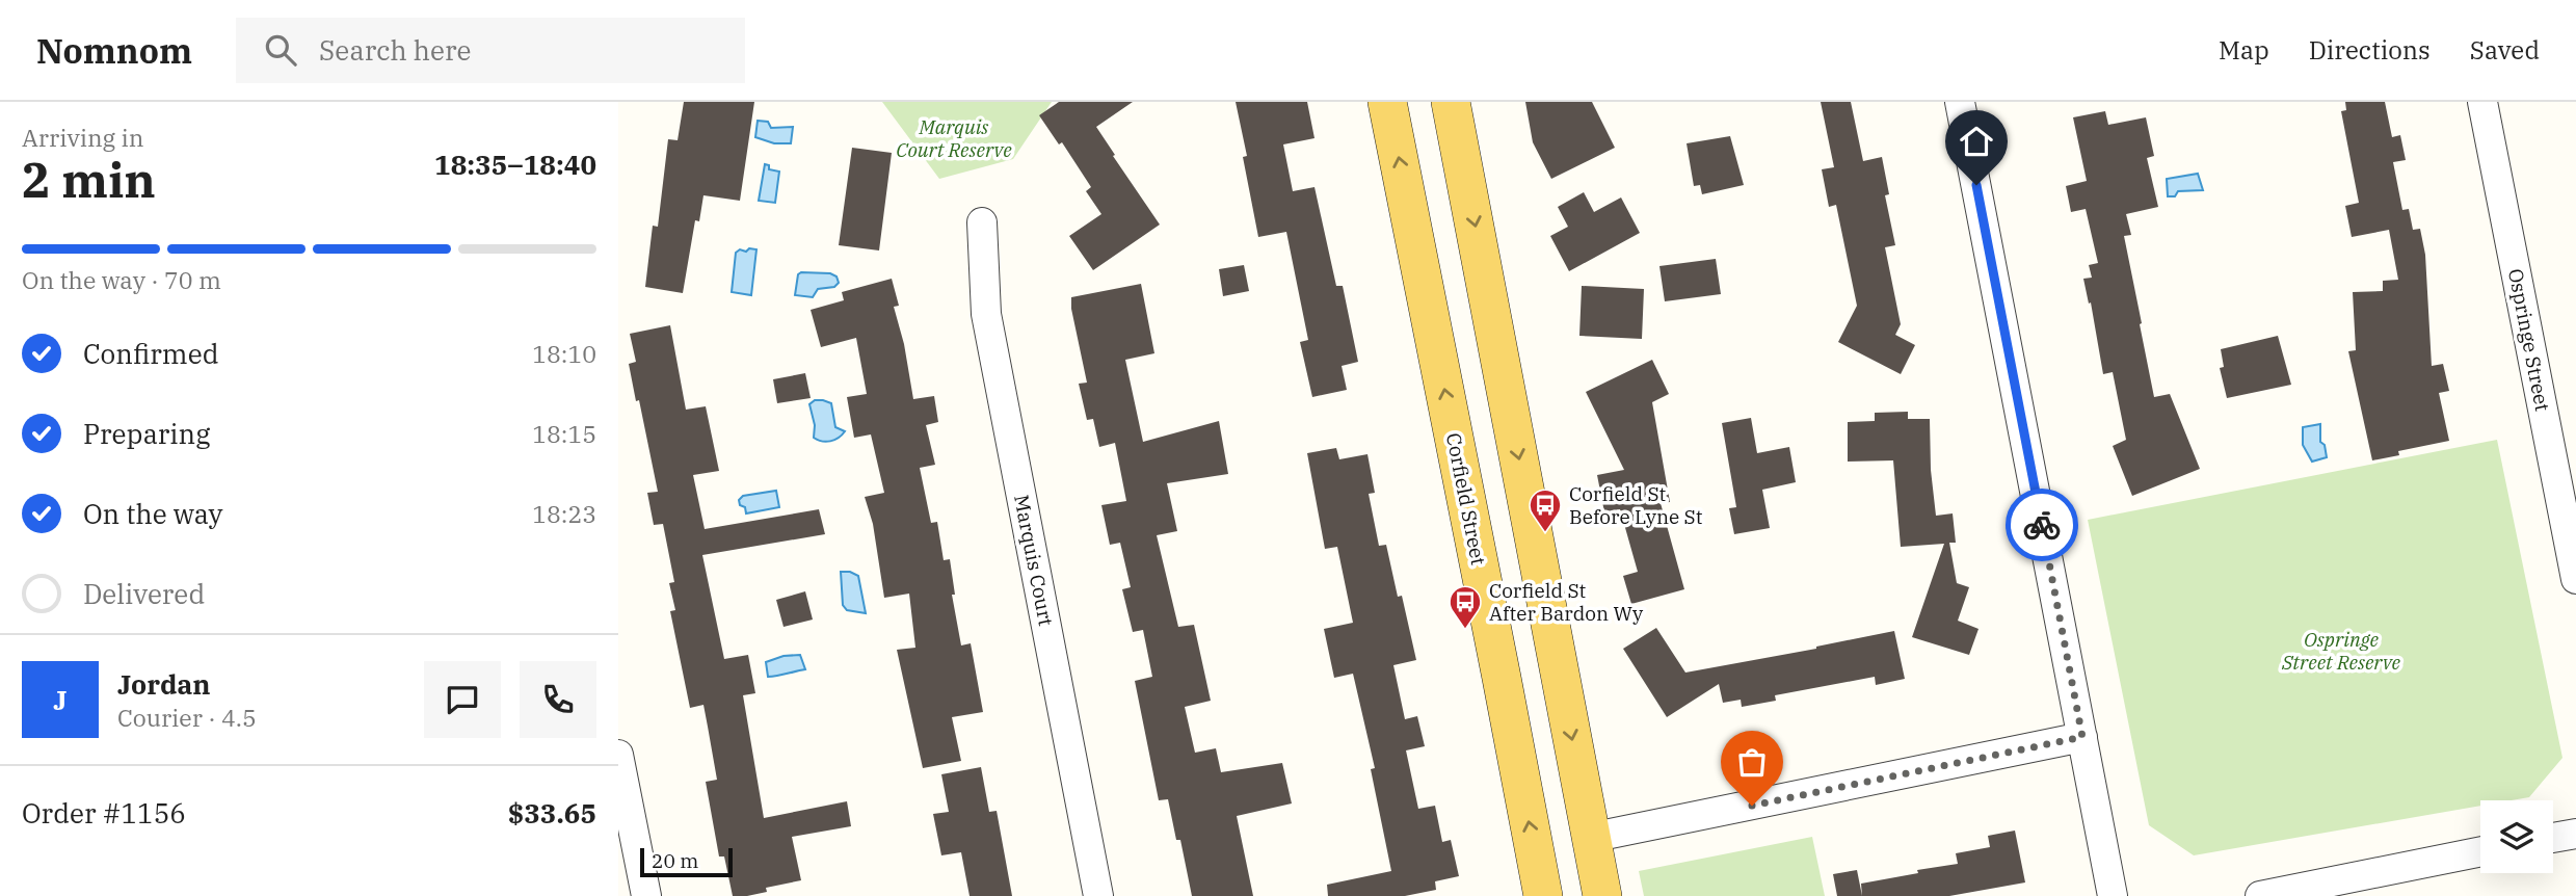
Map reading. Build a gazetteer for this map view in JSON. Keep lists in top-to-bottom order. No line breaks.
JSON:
{"streets":{"main road":["Corfield Street"],"street":["Ospringe Street","Marquis Court"]},"parks":["Marquis Court Reserve","Ospringe Street Reserve"],"places":{"bus stop":["Corfield St Before Lyne St","Corfield St After Bardon Wy"]},"scale_bar":"20 m","page":{"header":"Nomnom","search":"Search here","nav":["Map","Directions","Saved"],"heading":["2 min","Arriving in","18:35–18:40"],"panel":["Jordan","Courier · 4.5","Order #1156","$33.65"],"bar":"On the way · 70 m","list":[["Confirmed","18:10"],["Preparing","18:15"],["On the way","18:23"],"Delivered"],"round":"J","scale":"20 m"}}
